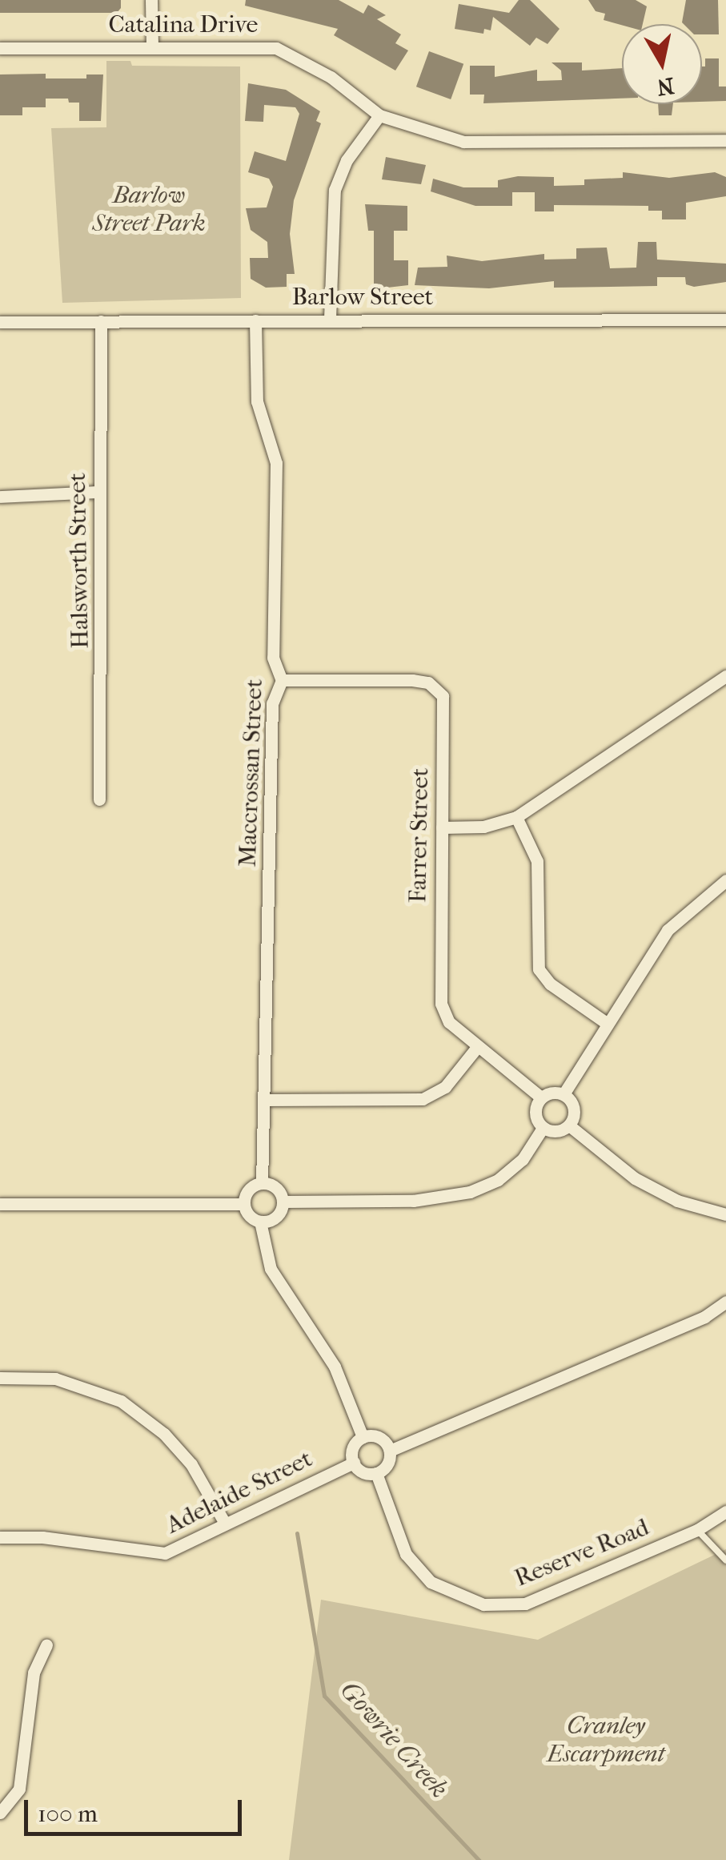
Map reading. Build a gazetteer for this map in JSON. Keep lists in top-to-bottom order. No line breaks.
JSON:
{"streets":{"street":["Catalina Drive","Barlow Street","Halsworth Street","Maccrossan Street","Farrer Street","Adelaide Street","Reserve Road"]},"crossings":[["Barlow Street","Halsworth Street"],["Barlow Street","Maccrossan Street"],["Maccrossan Street","Farrer Street"],["Adelaide Street","Reserve Road"]],"water":["Gowrie Creek"],"parks":["Barlow Street Park","Cranley Escarpment"],"scale_bar":"100 m","north":"bottom"}
